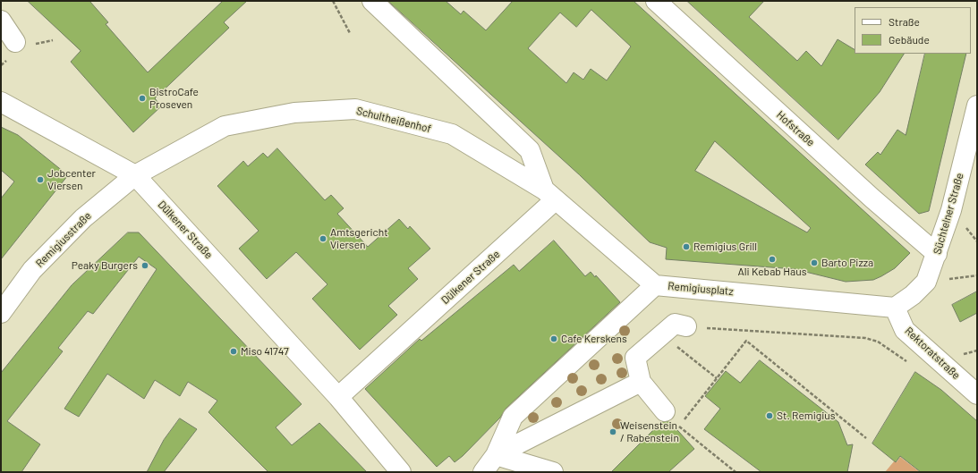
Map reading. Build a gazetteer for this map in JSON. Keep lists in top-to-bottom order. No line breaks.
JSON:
{"streets":{"street":["Schultheißenhof","Hofstraße","Süchtelner Straße","Dülkener Straße","Remigiusstraße","Remigiusplatz","Rektoratstraße"]},"crossings":[["Schultheißenhof","Dülkener Straße"],["Schultheißenhof","Remigiusstraße"],["Schultheißenhof","Remigiusplatz"],["Hofstraße","Süchtelner Straße"],["Süchtelner Straße","Remigiusplatz"],["Süchtelner Straße","Rektoratstraße"],["Dülkener Straße","Remigiusstraße"],["Remigiusplatz","Rektoratstraße"]],"places":["BistroCafe Proseven","Jobcenter Viersen","Amtsgericht Viersen","Remigius Grill","Ali Kebab Haus","Barto Pizza","Peaky Burgers","Cafe Kerskens","Miso 41747","St. Remigius","Weisenstein / Rabenstein"],"legend":["Straße","Gebäude"]}
